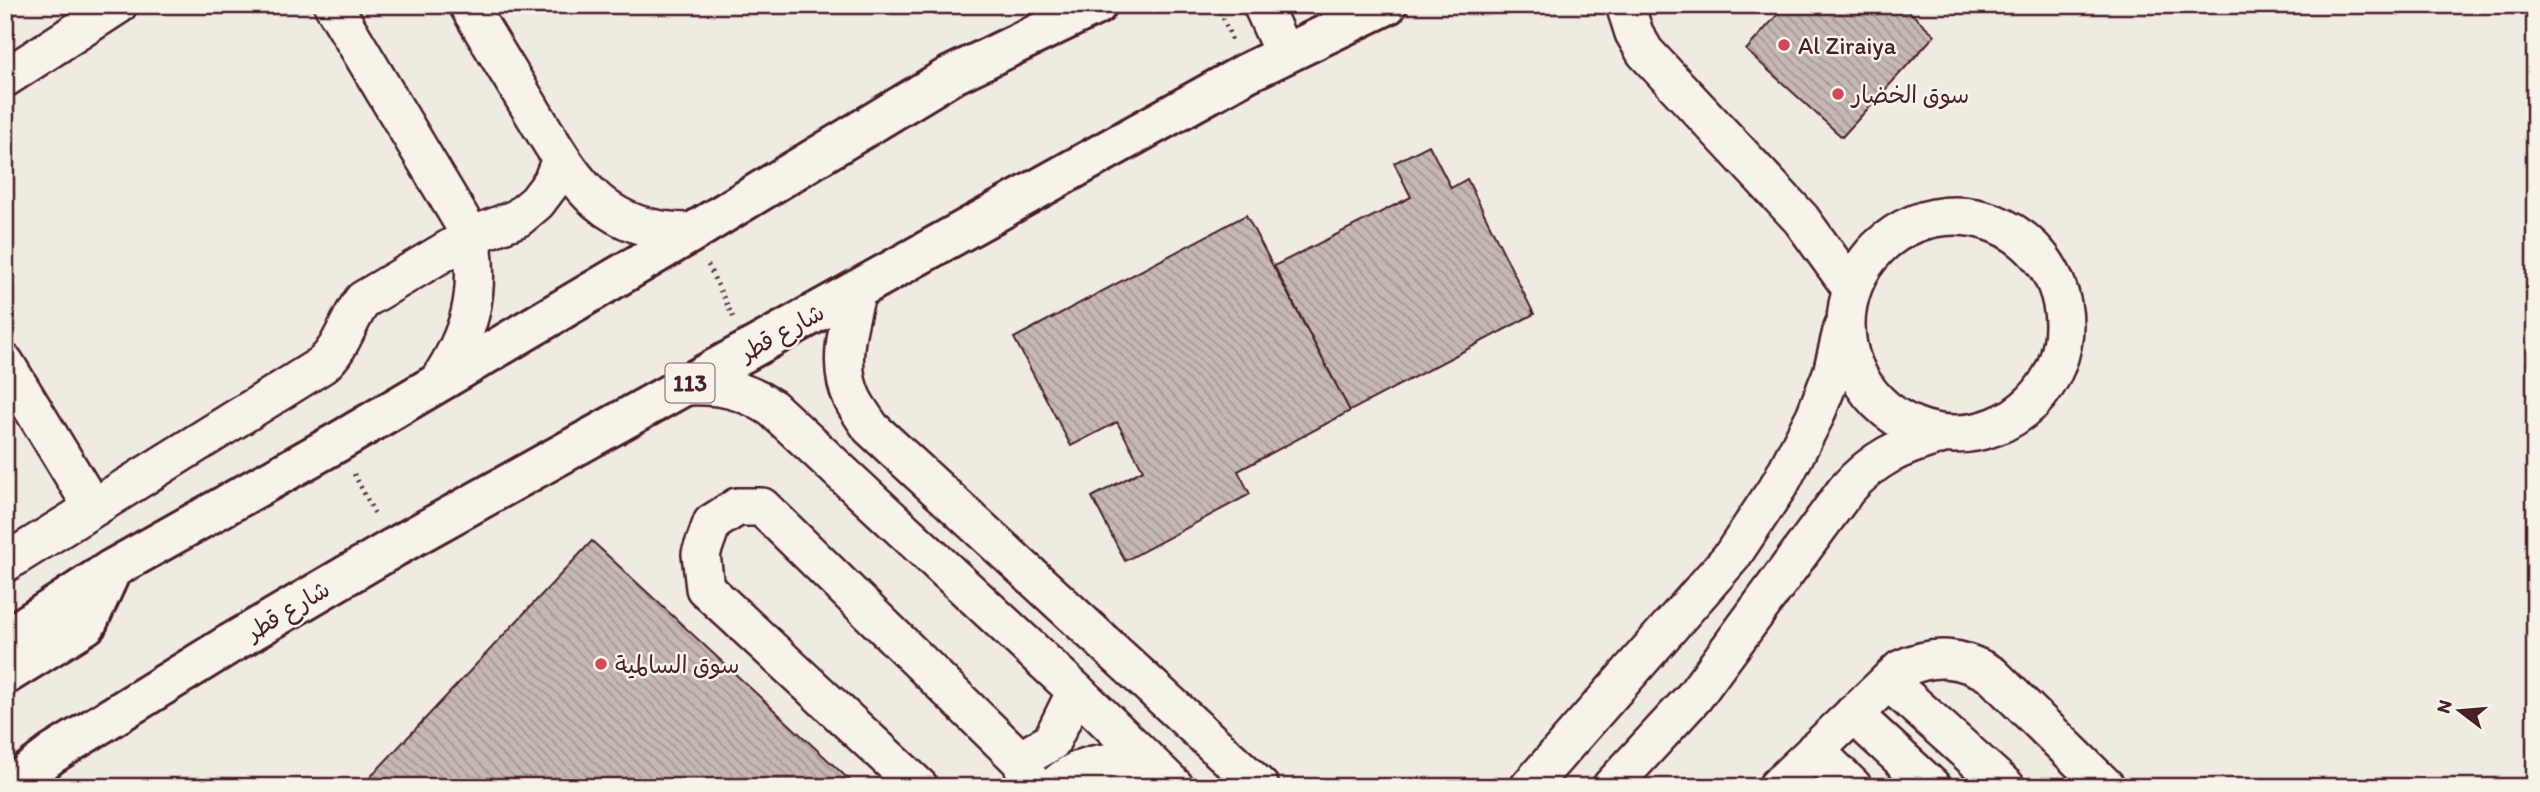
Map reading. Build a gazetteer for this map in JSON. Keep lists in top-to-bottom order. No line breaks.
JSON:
{"streets":{"main road":["شارع قطر","113"]},"places":["Al Ziraiya","سوق الخضار","سوق السالمية"],"north":"left"}
